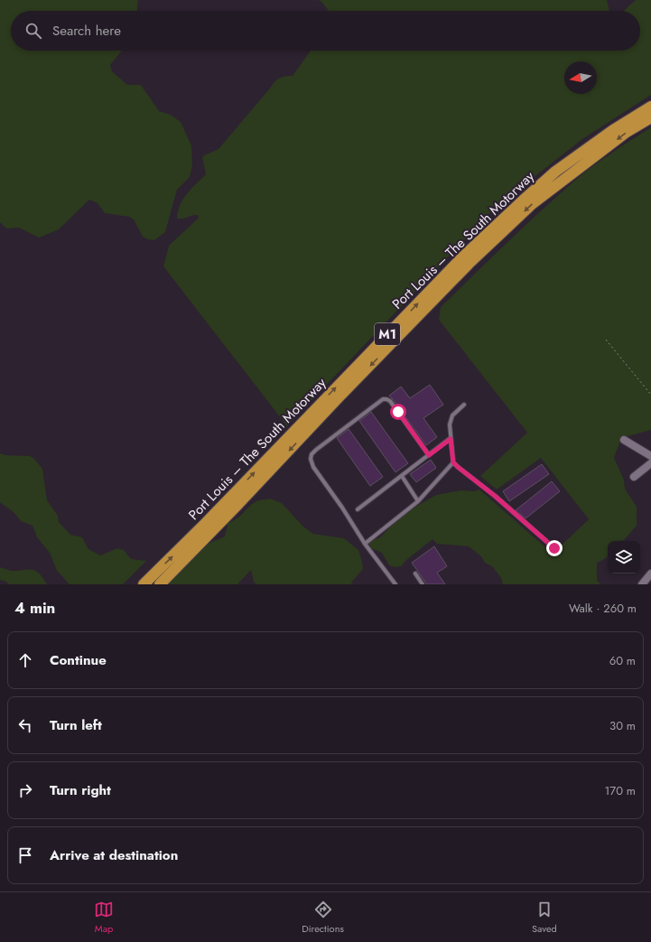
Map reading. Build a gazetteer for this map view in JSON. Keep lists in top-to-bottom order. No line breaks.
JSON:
{"streets":{"highway":["Port Louis – The South Motorway","M1"]},"north":"left","page":{"search":"Search here","heading":["4 min","Walk · 260 m"],"list":[["Continue","60 m"],["Turn left","30 m"],["Turn right","170 m"],"Arrive at destination"],"nav":["Map","Directions","Saved"]}}
